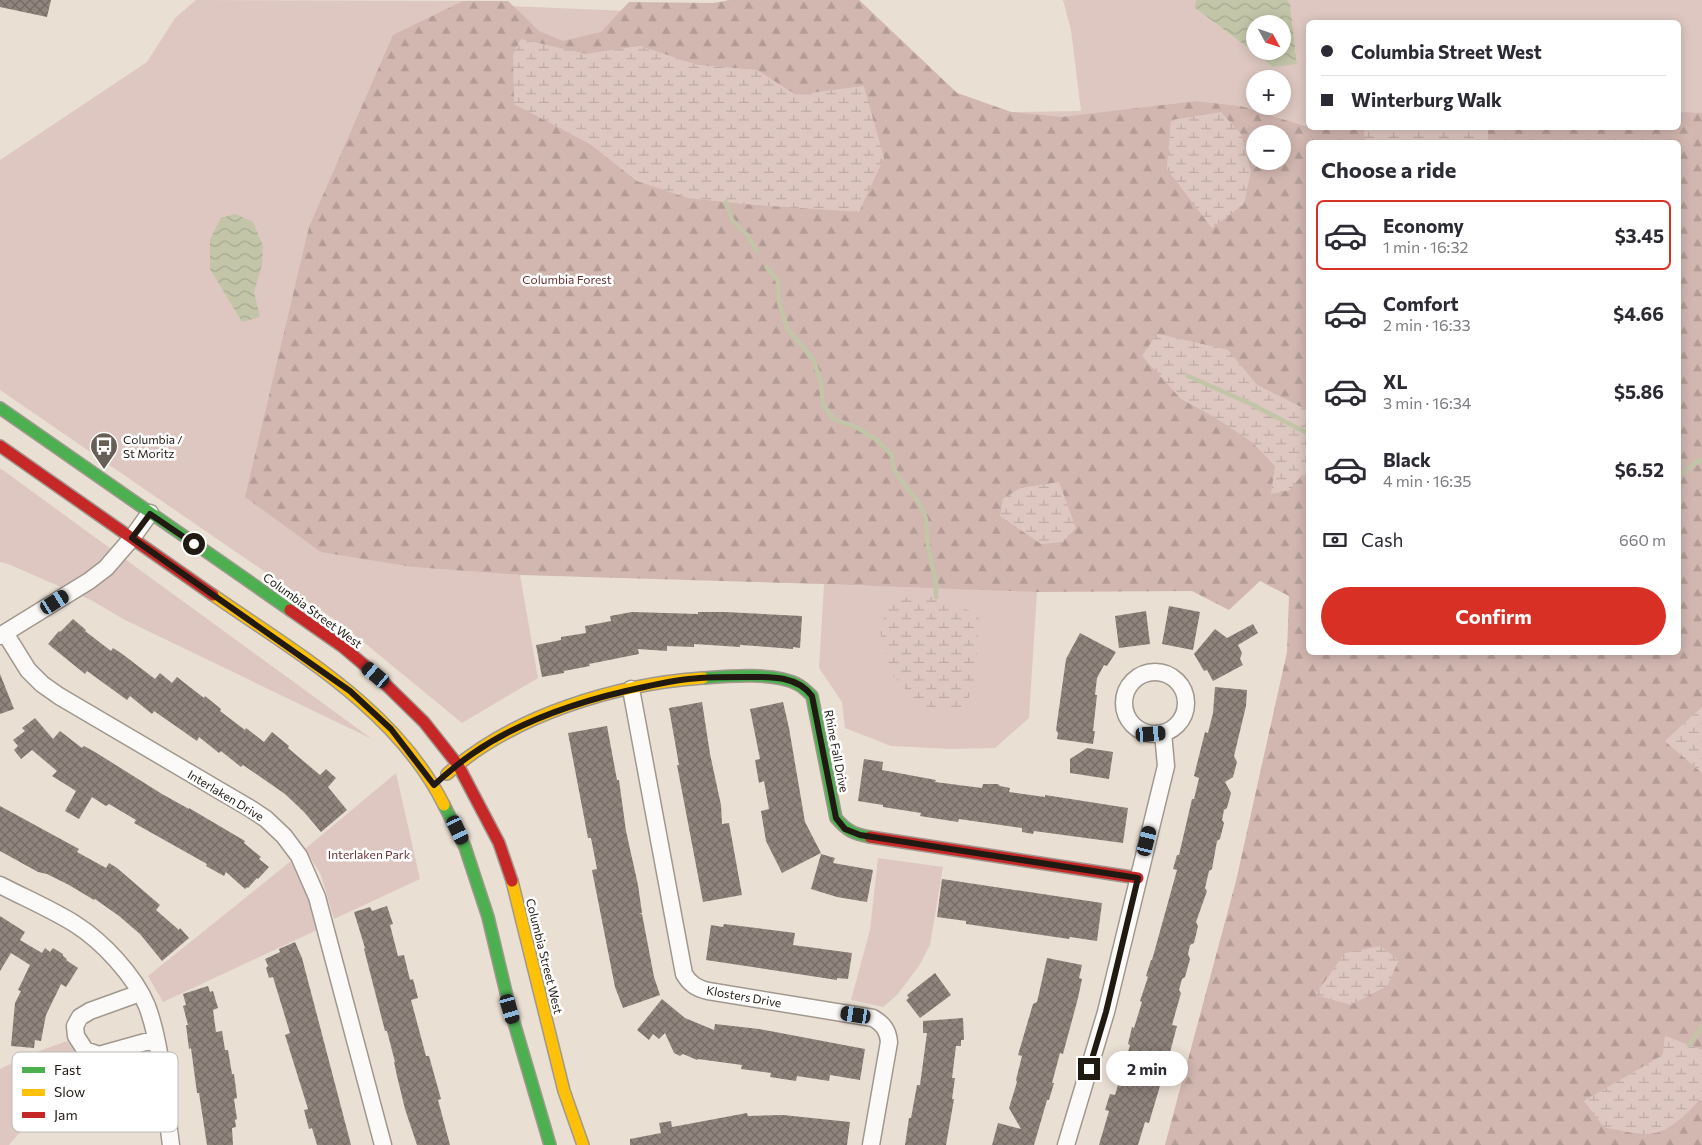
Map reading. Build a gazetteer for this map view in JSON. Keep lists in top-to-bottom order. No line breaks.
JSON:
{"streets":{"main road":["Columbia Street West","Rhine Fall Drive"],"street":["Interlaken Drive","Klosters Drive"]},"crossings":[["Columbia Street West","Rhine Fall Drive"],["Rhine Fall Drive","Klosters Drive"]],"parks":["Columbia Forest","Interlaken Park"],"places":{"bus stop":["Columbia / St Moritz"]},"legend":["Fast","Slow","Jam"],"north":"bottom right","page":{"map_buttons":["+","−"],"banner":["Columbia Street West","Winterburg Walk"],"heading":"Choose a ride","list":[{"name":"Economy","note":"1 min · 16:32","value":"$3.45"},{"name":"Comfort","note":"2 min · 16:33","value":"$4.66"},{"name":"XL","note":"3 min · 16:34","value":"$5.86"},{"name":"Black","note":"4 min · 16:35","value":"$6.52"}],"pay":["Cash","660 m"],"buttons":"Confirm","bubble":"2 min"}}
